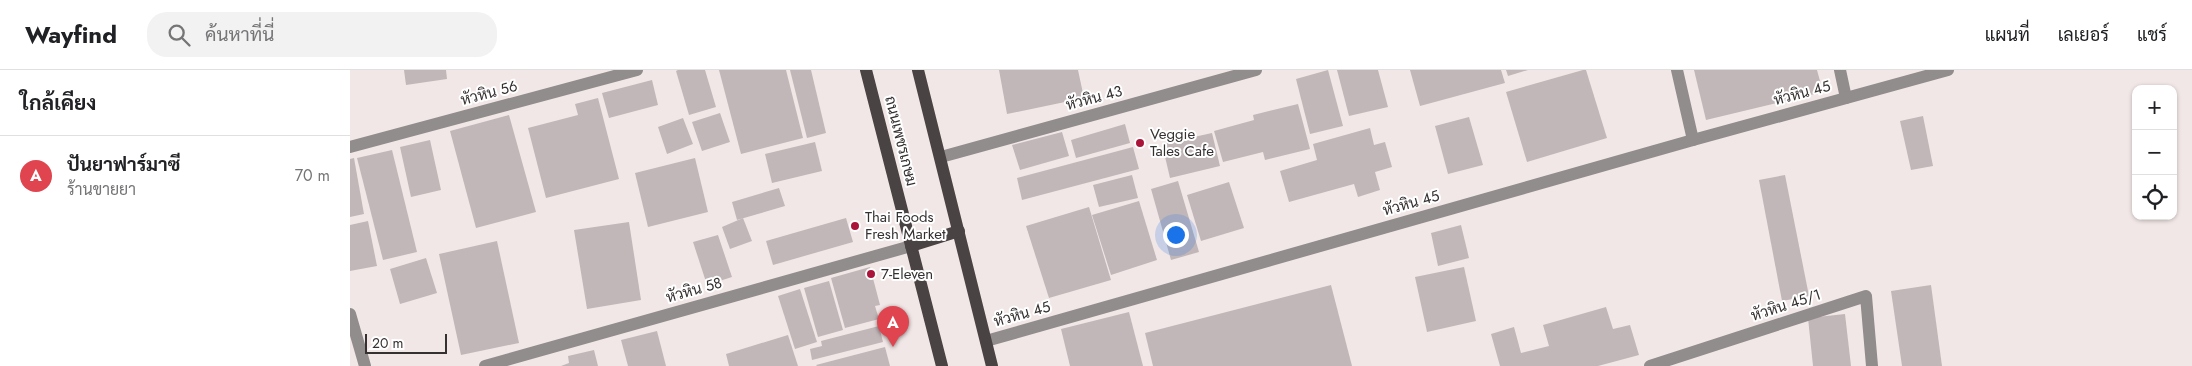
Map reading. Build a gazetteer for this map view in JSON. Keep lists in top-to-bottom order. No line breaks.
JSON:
{"streets":{"main road":["ถนนเพชรเกษม"],"street":["หัวหิน 56","หัวหิน 45","หัวหิน 43","หัวหิน 58","หัวหิน 45/1"]},"crossings":[["ถนนเพชรเกษม","หัวหิน 58"]],"places":["Veggie Tales Cafe","Thai Foods Fresh Market","7-Eleven"],"scale_bar":"20 m","page":{"header":"Wayfind","search":"ค้นหาที่นี่","nav":["แผนที่","เลเยอร์","แชร์"],"heading":"ใกล้เคียง","map_buttons":["+","−"],"list":[{"mark":"A","name":"ปันยาฟาร์มาซี","note":"ร้านขายยา","value":"70 m"}],"pins":"A","scale":"20 m"}}
